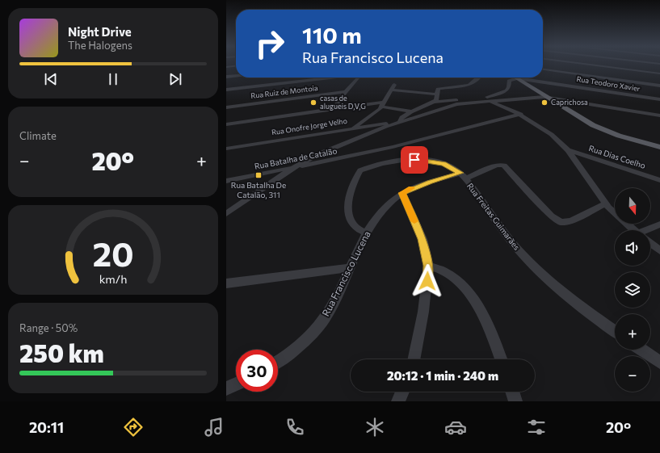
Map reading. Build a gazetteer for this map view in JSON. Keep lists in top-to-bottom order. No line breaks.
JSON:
{"streets":{"street":["Rua Teodoro Xavier","Rua Ruiz de Montoia","Rua Onofre Jorge Velho","Rua Dias Coelho","Rua Batalha de Catalão","Rua Freitas Guimarães","Rua Francisco Lucena"]},"crossings":[["Rua Freitas Guimarães","Rua Francisco Lucena"]],"places":{"other":["casas de alugueis D,V,G","Caprichosa"],"transit":["Rua Batalha De Catalão, 311"]},"north":"bottom","page":{"turn":["110 m","Rua Francisco Lucena"],"song":["Night Drive","The Halogens"],"tile":["Climate",["Range · 50%","250 km"]],"heat":["−","20°","+"],"map_buttons":["+","−"],"limit":"30","trip":"20:12 · 1 min · 240 m","tabs":["20:11","20°"],"gauge":["20","km/h"]}}
